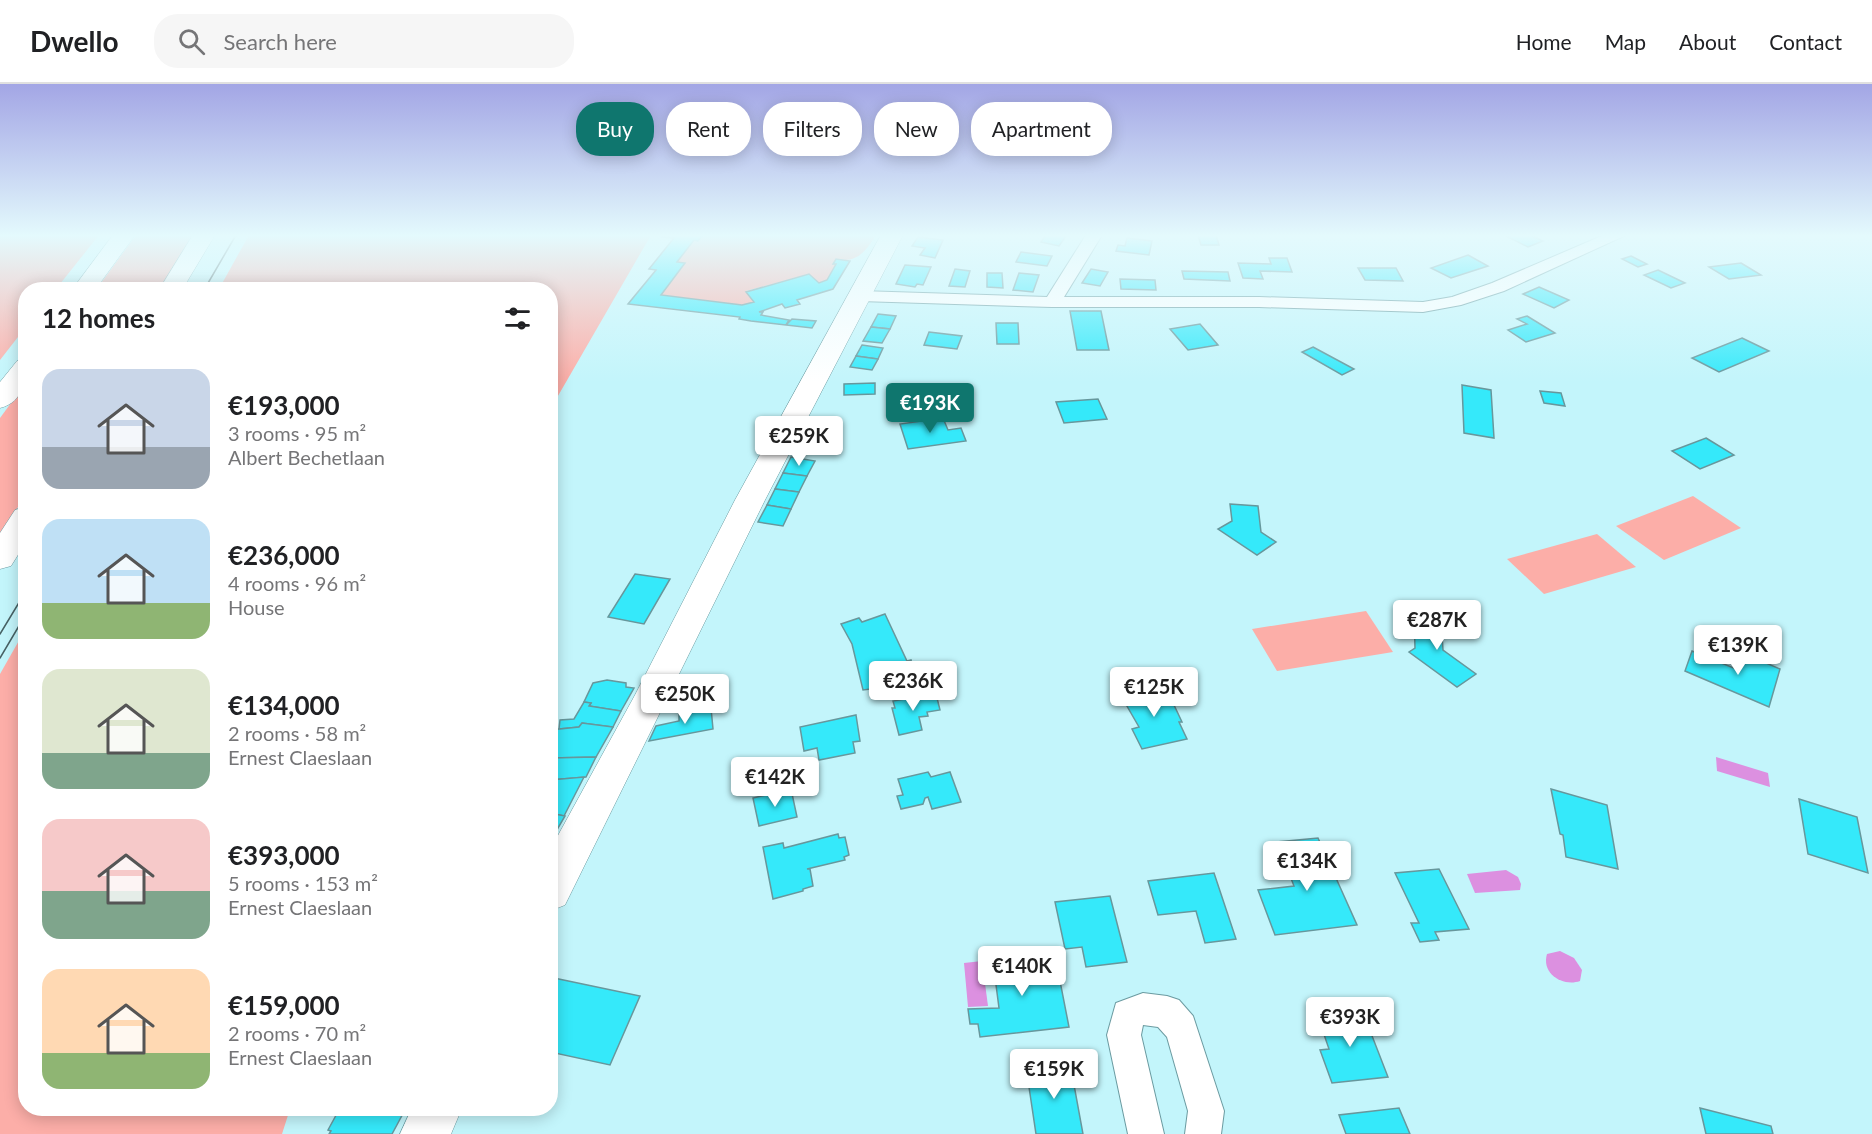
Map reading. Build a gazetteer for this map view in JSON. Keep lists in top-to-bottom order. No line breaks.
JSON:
{"page":{"header":"Dwello","search":"Search here","nav":["Home","Map","About","Contact"],"chip":["Buy","Rent","Filters","New","Apartment"],"heading":"12 homes","list":[{"name":"€193,000","note":"3 rooms · 95 m² · Albert Bechetlaan"},{"name":"€236,000","note":"4 rooms · 96 m² · House"},{"name":"€134,000","note":"2 rooms · 58 m² · Ernest Claeslaan"},{"name":"€393,000","note":"5 rooms · 153 m² · Ernest Claeslaan"},{"name":"€159,000","note":"2 rooms · 70 m² · Ernest Claeslaan"}],"price":["€193K","€259K","€287K","€139K","€236K","€125K","€250K","€142K","€134K","€140K","€393K","€159K"]}}
